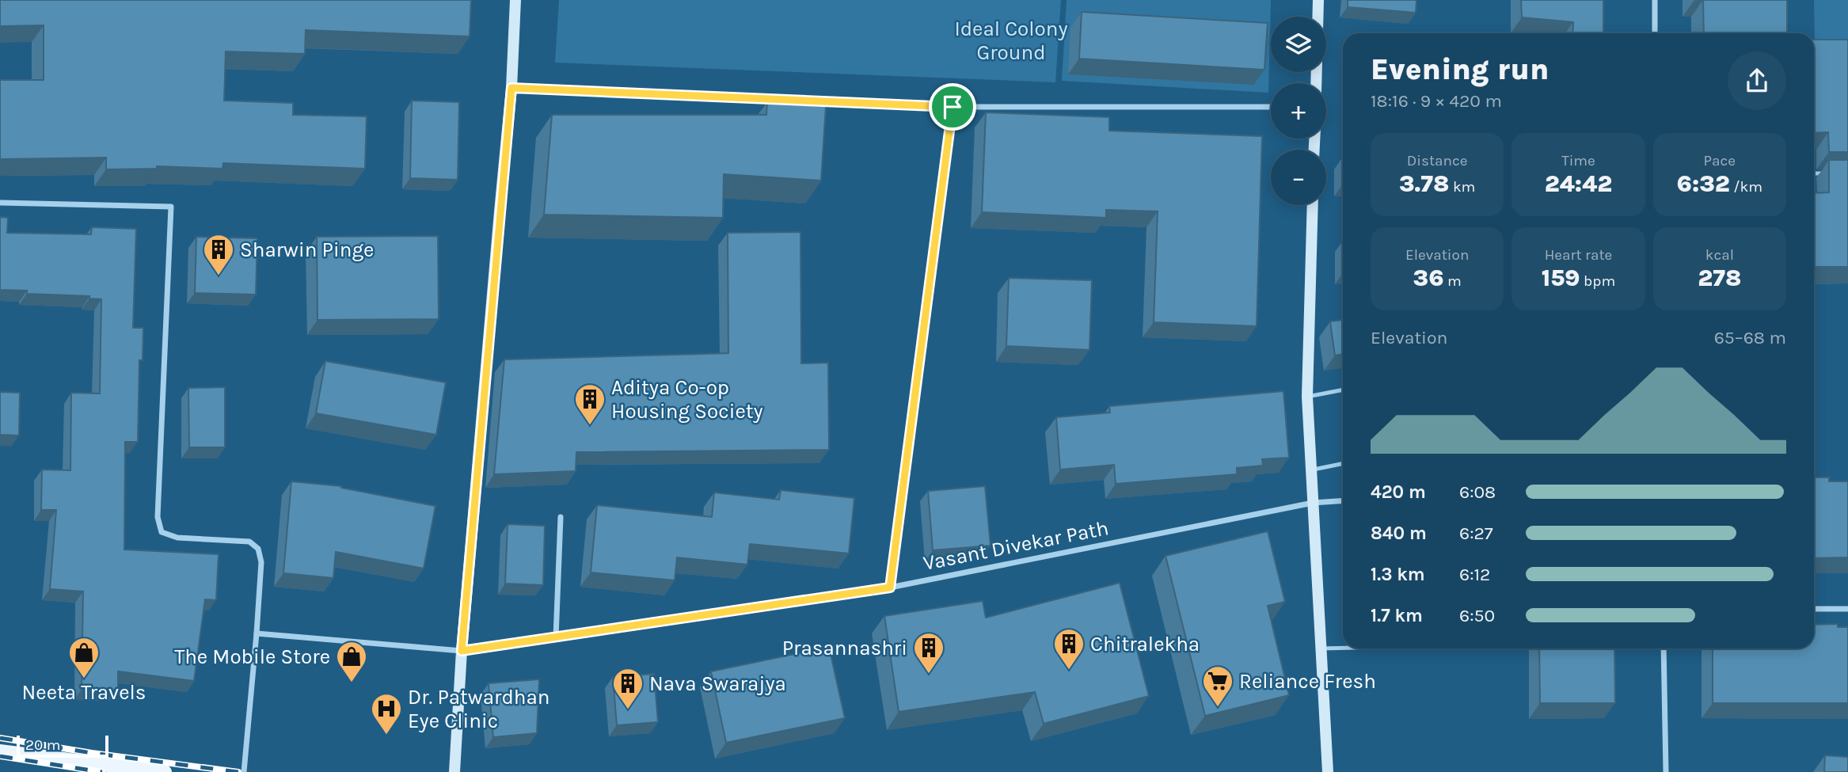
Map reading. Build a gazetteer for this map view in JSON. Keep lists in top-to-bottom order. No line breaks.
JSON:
{"streets":{"street":["Vasant Divekar Path"]},"parks":["Ideal Colony Ground"],"places":{"building":["Sharwin Pinge","Aditya Co-op Housing Society","Chitralekha","Prasannashri","Nava Swarajya"],"shop":["Neeta Travels","The Mobile Store"],"supermarket":["Reliance Fresh"],"hospital":["Dr. Patwardhan Eye Clinic"]},"scale_bar":"20 m","page":{"map_buttons":["+","−"],"heading":["Evening run","18:16 · 9 × 420 m"],"stats":[["Distance","3.78 km"],["Time","24:42"],["Pace","6:32 /km"],["Elevation","36 m"],["Heart rate","159 bpm"],["kcal","278"]],"chart":["Elevation","65–68 m"],"list":[{"name":"420 m","note":"6:08"},{"name":"840 m","note":"6:27"},{"name":"1.3 km","note":"6:12"},{"name":"1.7 km","note":"6:50"}],"scale":"20 m"}}
